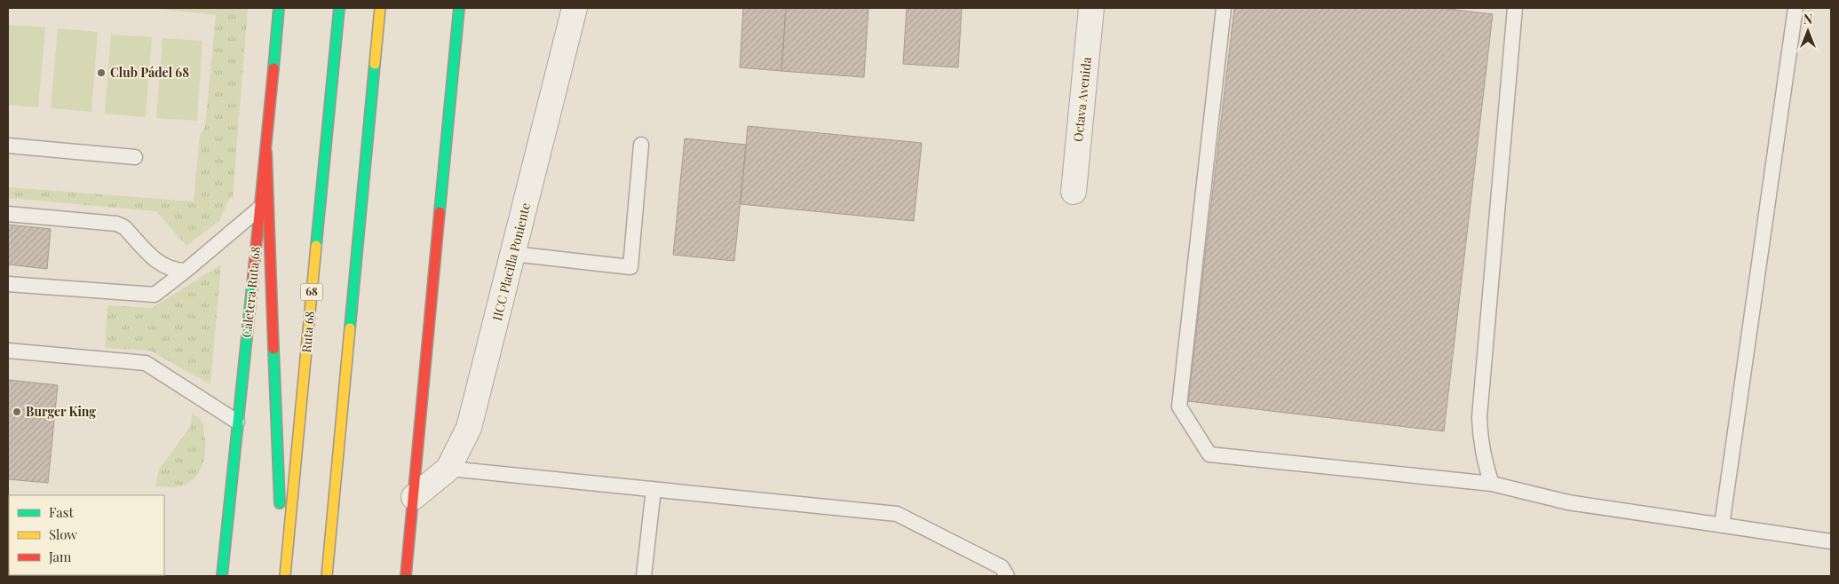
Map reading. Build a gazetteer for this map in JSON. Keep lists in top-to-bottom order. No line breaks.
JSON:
{"streets":{"main road":["Caletera Ruta 68","68","Ruta 68"],"street":["Octava Avenida","IICC Placilla Poniente"]},"places":["Club Pádel 68","Burger King"],"legend":["Fast","Slow","Jam"],"north":"top"}
